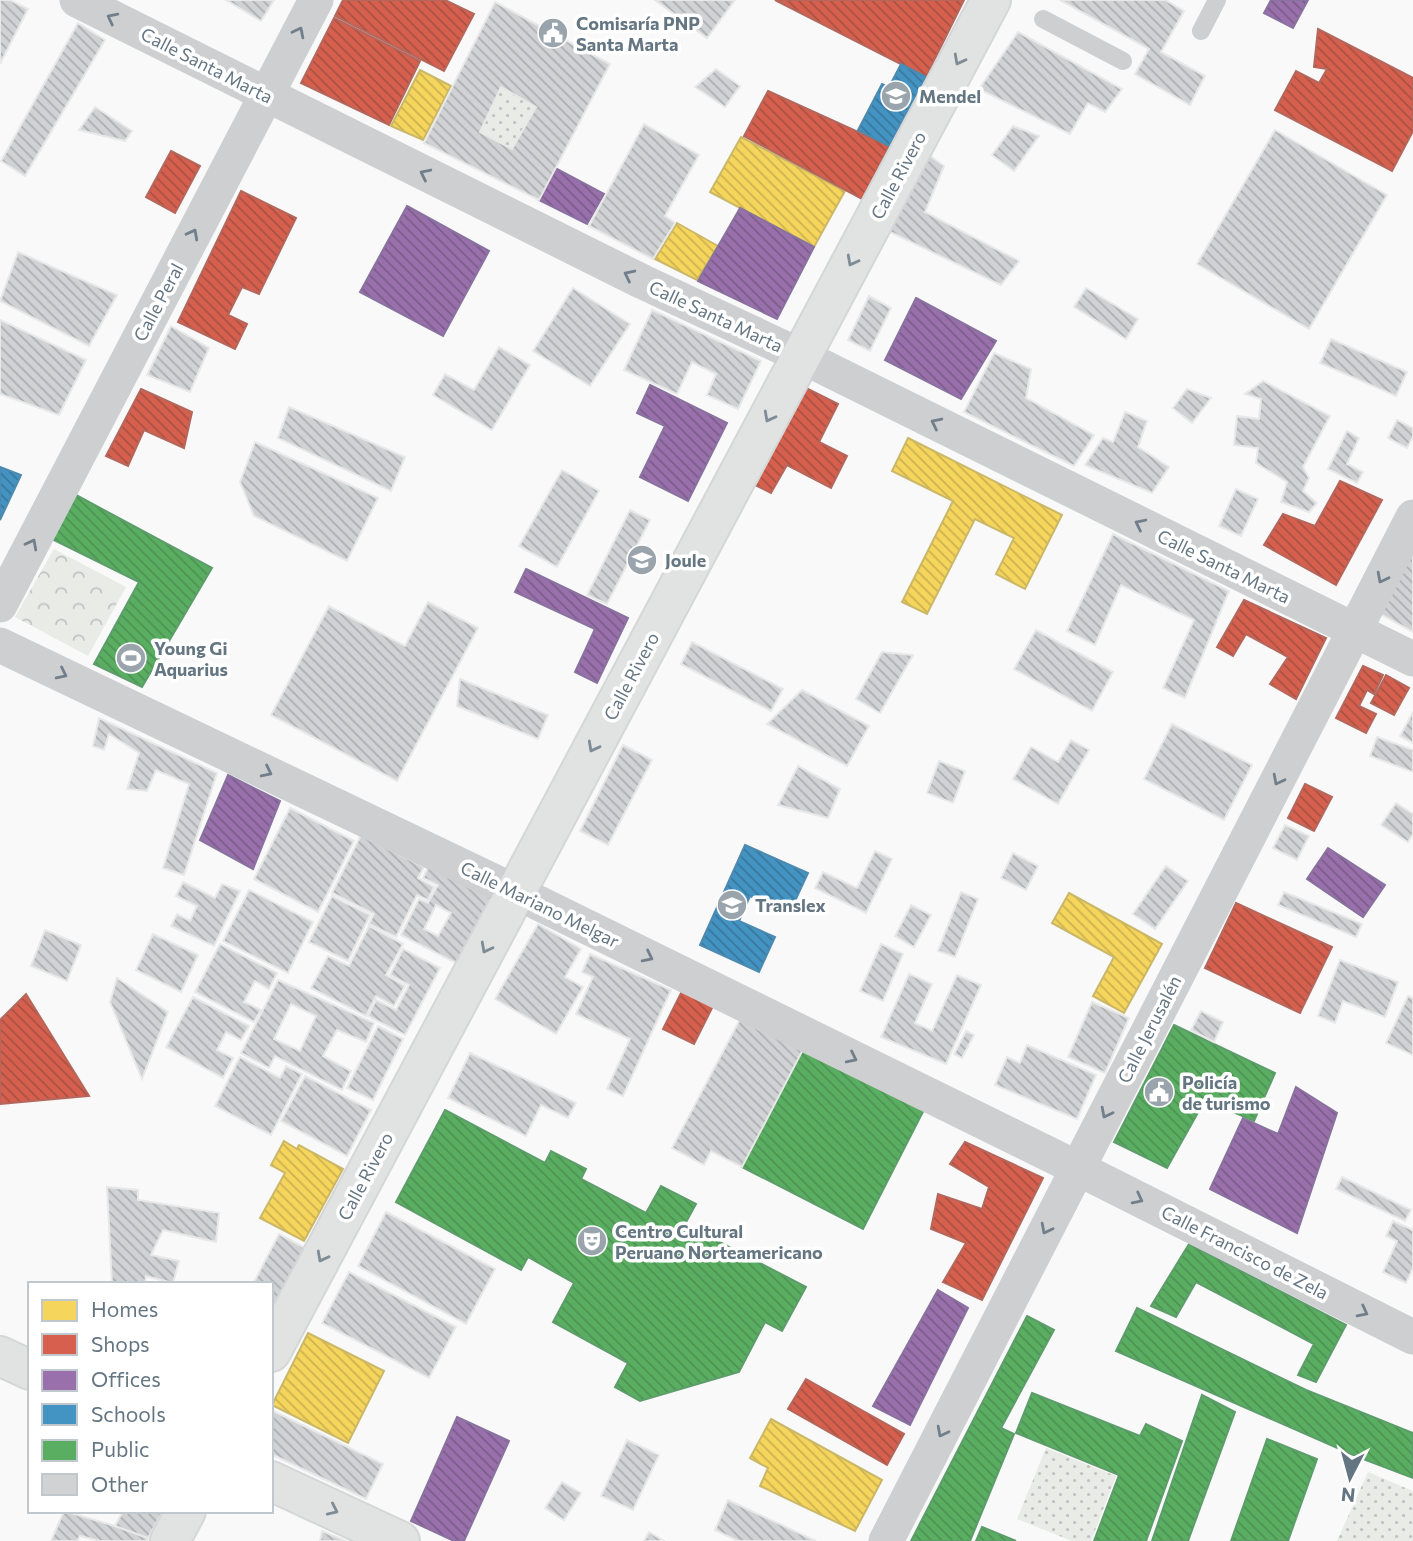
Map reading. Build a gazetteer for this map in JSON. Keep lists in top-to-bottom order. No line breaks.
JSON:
{"streets":{"street":["Calle Santa Marta","Calle Rivero","Calle Peral","Calle Mariano Melgar","Calle Jerusalén","Calle Francisco de Zela"]},"crossings":[["Calle Santa Marta","Calle Rivero"],["Calle Santa Marta","Calle Peral"],["Calle Santa Marta","Calle Jerusalén"],["Calle Rivero","Calle Mariano Melgar"],["Calle Mariano Melgar","Calle Jerusalén"],["Calle Mariano Melgar","Calle Francisco de Zela"],["Calle Jerusalén","Calle Francisco de Zela"]],"one_way":["Calle Santa Marta","Calle Rivero","Calle Peral","Calle Mariano Melgar","Calle Jerusalén","Calle Francisco de Zela"],"places":{"public building":["Comisaría PNP Santa Marta","Policía de turismo"],"school or university":["Mendel","Joule","Translex"],"sports":["Young Gi Aquarius"],"theatre":["Centro Cultural Peruano Norteamericano"]},"legend":["Homes","Shops","Offices","Schools","Public","Other"],"north":"bottom"}
